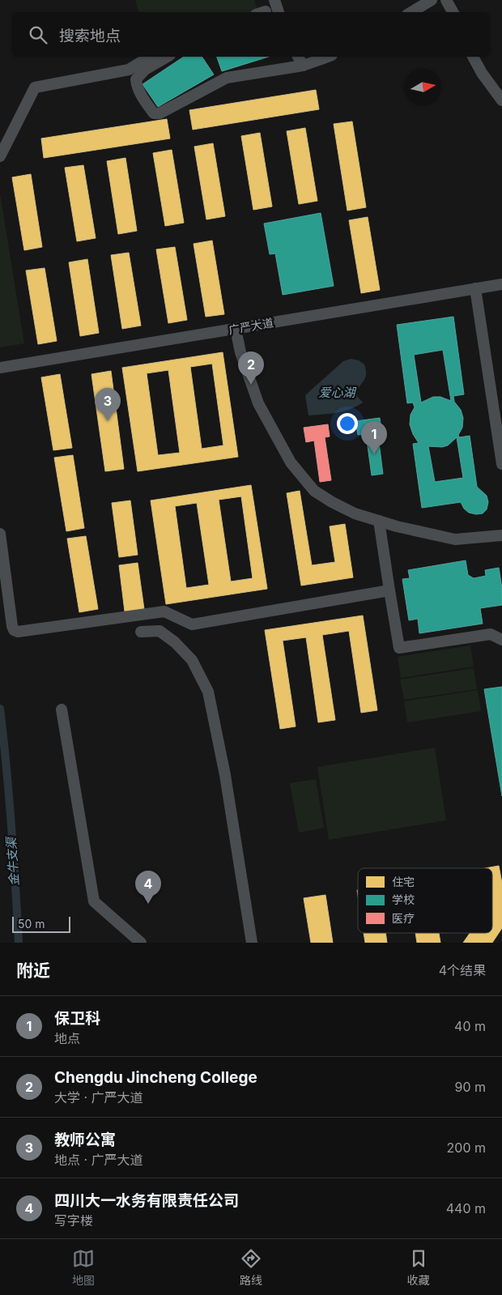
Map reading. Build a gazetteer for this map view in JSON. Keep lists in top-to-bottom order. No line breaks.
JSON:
{"streets":{"street":["广严大道"]},"water":["爱心湖","金牛支渠"],"legend":["住宅","学校","医疗"],"scale_bar":"50 m","north":"right","page":{"search":"搜索地点","pins":["2","3","1","4"],"scale":"50 m","heading":["附近","4个结果"],"list":[{"mark":"1","name":"保卫科","note":"地点","value":"40 m"},{"mark":"2","name":"Chengdu Jincheng College","note":"大学 · 广严大道","value":"90 m"},{"mark":"3","name":"教师公寓","note":"地点 · 广严大道","value":"200 m"},{"mark":"4","name":"四川大一水务有限责任公司","note":"写字楼","value":"440 m"}],"nav":["地图","路线","收藏"]}}
